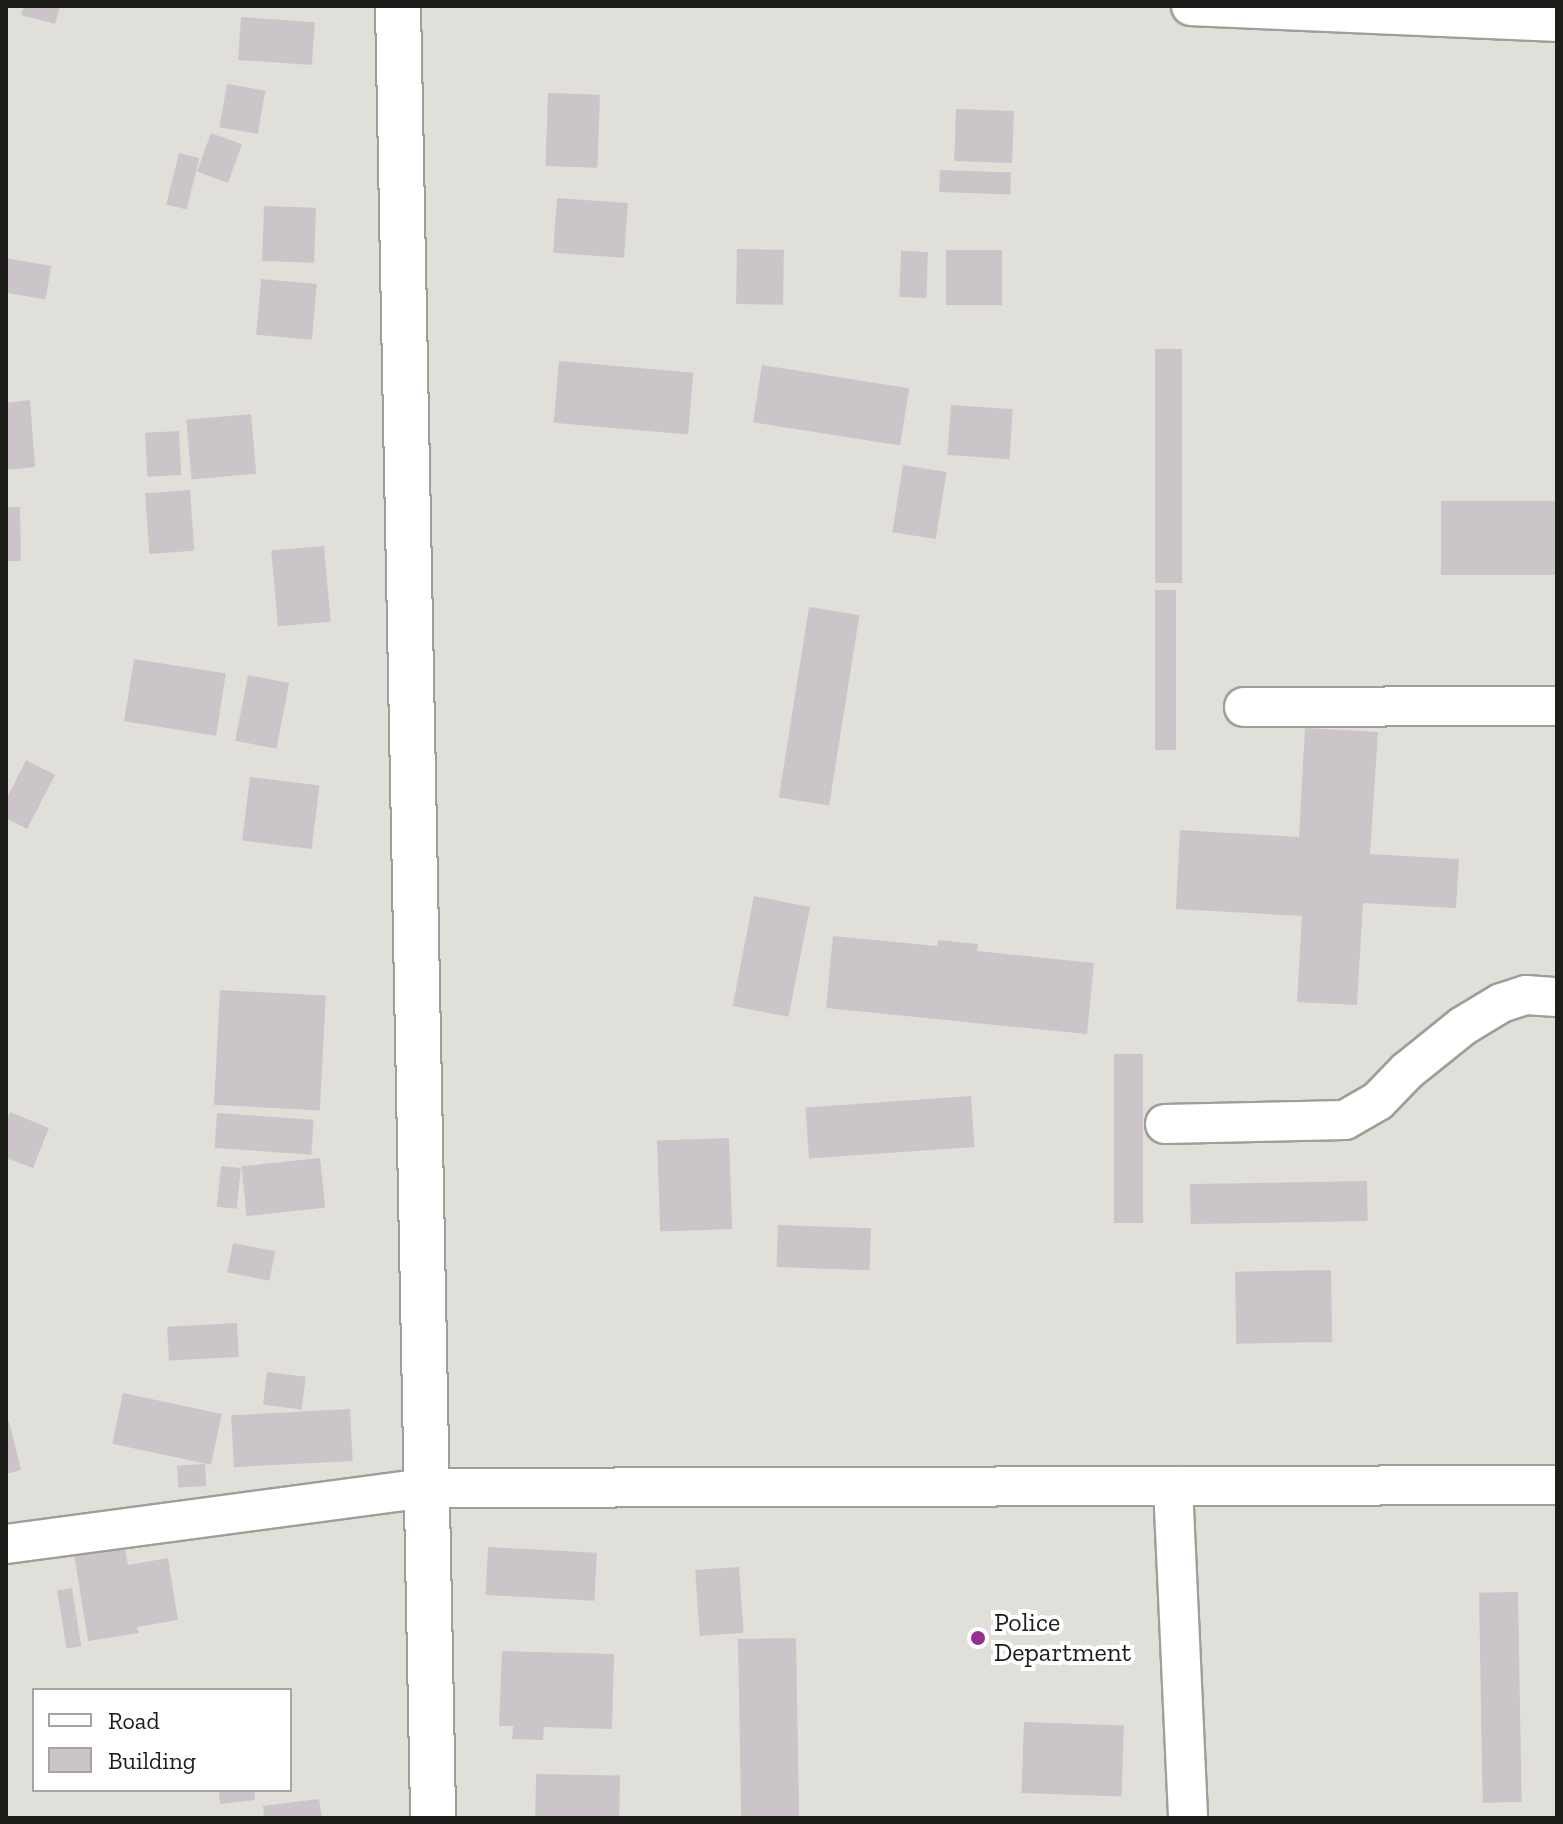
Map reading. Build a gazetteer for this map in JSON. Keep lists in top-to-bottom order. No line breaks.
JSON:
{"places":["Police Department"],"legend":["Road","Building"]}
